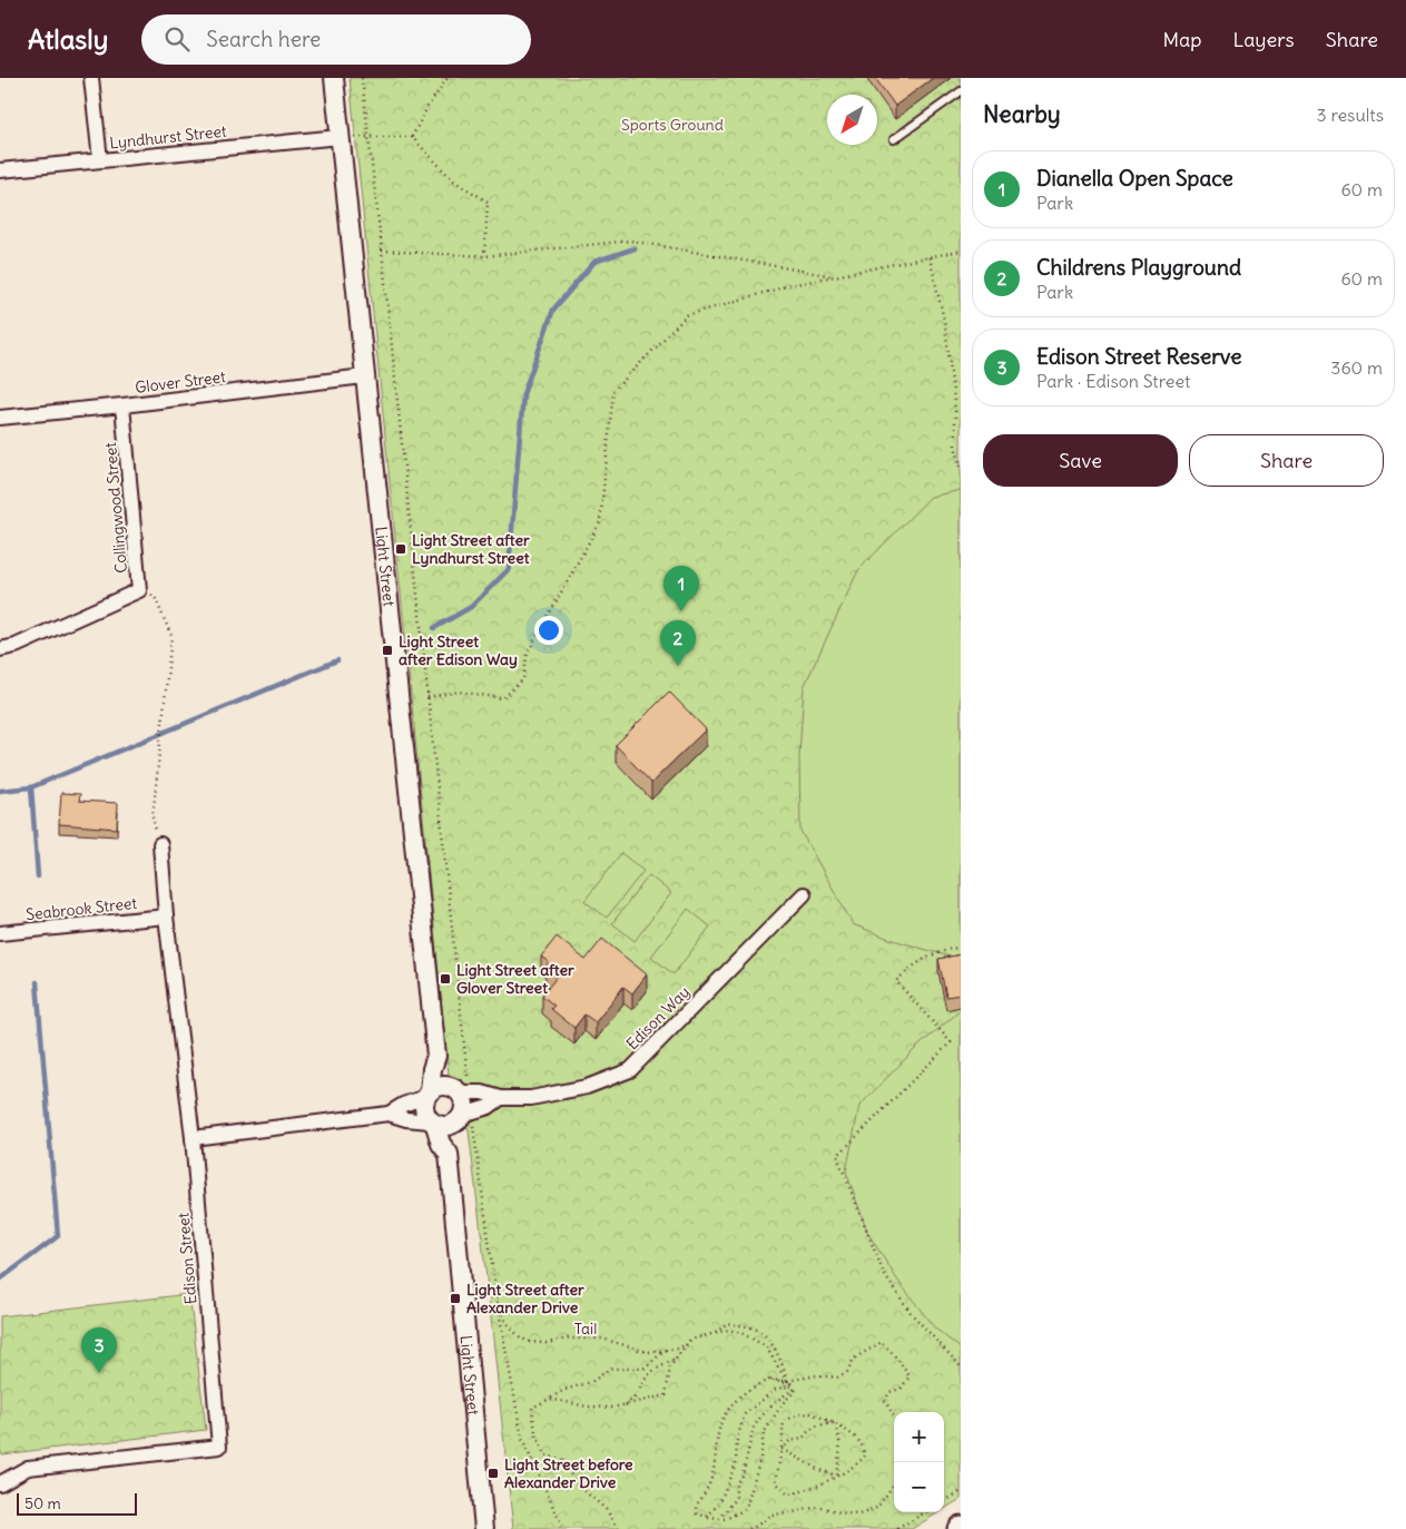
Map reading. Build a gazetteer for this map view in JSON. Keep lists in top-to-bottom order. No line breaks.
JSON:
{"streets":{"street":["Lyndhurst Street","Glover Street","Collingwood Street","Light Street","Seabrook Street","Edison Way","Edison Street"],"path":["Tail"]},"crossings":[["Lyndhurst Street","Light Street"],["Glover Street","Collingwood Street"],["Glover Street","Light Street"],["Light Street","Edison Way"],["Seabrook Street","Edison Street"]],"parks":["Sports Ground"],"places":{"transit":["Light Street after Lyndhurst Street","Light Street after Edison Way","Light Street after Glover Street","Light Street after Alexander Drive","Light Street before Alexander Drive"]},"scale_bar":"50 m","north":"bottom left","page":{"header":"Atlasly","search":"Search here","nav":["Map","Layers","Share"],"heading":["Nearby","3 results"],"list":[{"mark":"1","name":"Dianella Open Space","note":"Park","value":"60 m"},{"mark":"2","name":"Childrens Playground","note":"Park","value":"60 m"},{"mark":"3","name":"Edison Street Reserve","note":"Park · Edison Street","value":"360 m"}],"buttons":["Save","Share"],"pins":["1","2","3"],"map_buttons":["+","−"],"scale":"50 m"}}
